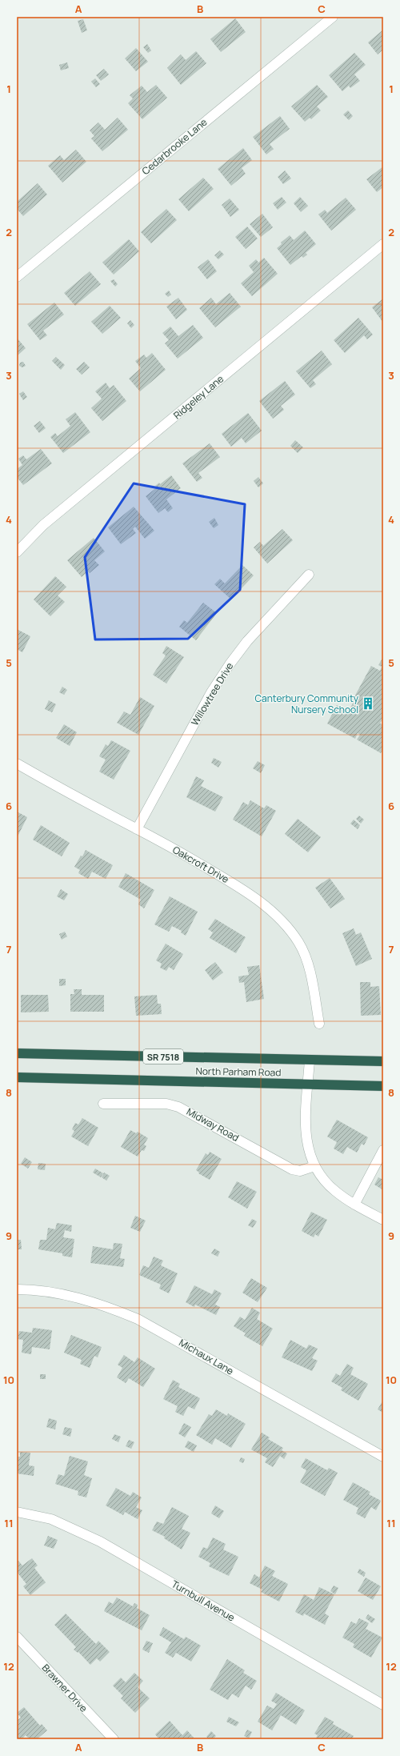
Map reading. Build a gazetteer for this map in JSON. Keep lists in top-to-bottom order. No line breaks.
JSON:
{"streets":{"highway":["SR 7518","North Parham Road"],"street":["Cedarbrooke Lane","Ridgeley Lane","Willowtree Drive","Oakcroft Drive","Midway Road","Michaux Lane","Turnbull Avenue","Brawner Drive"]},"crossings":[["Willowtree Drive","Oakcroft Drive"]],"places":{"building":["Canterbury Community Nursery School"]},"grid":{"columns":["A","B","C"],"rows":["1","2","3","4","5","6","7","8","9","10","11","12"]}}
